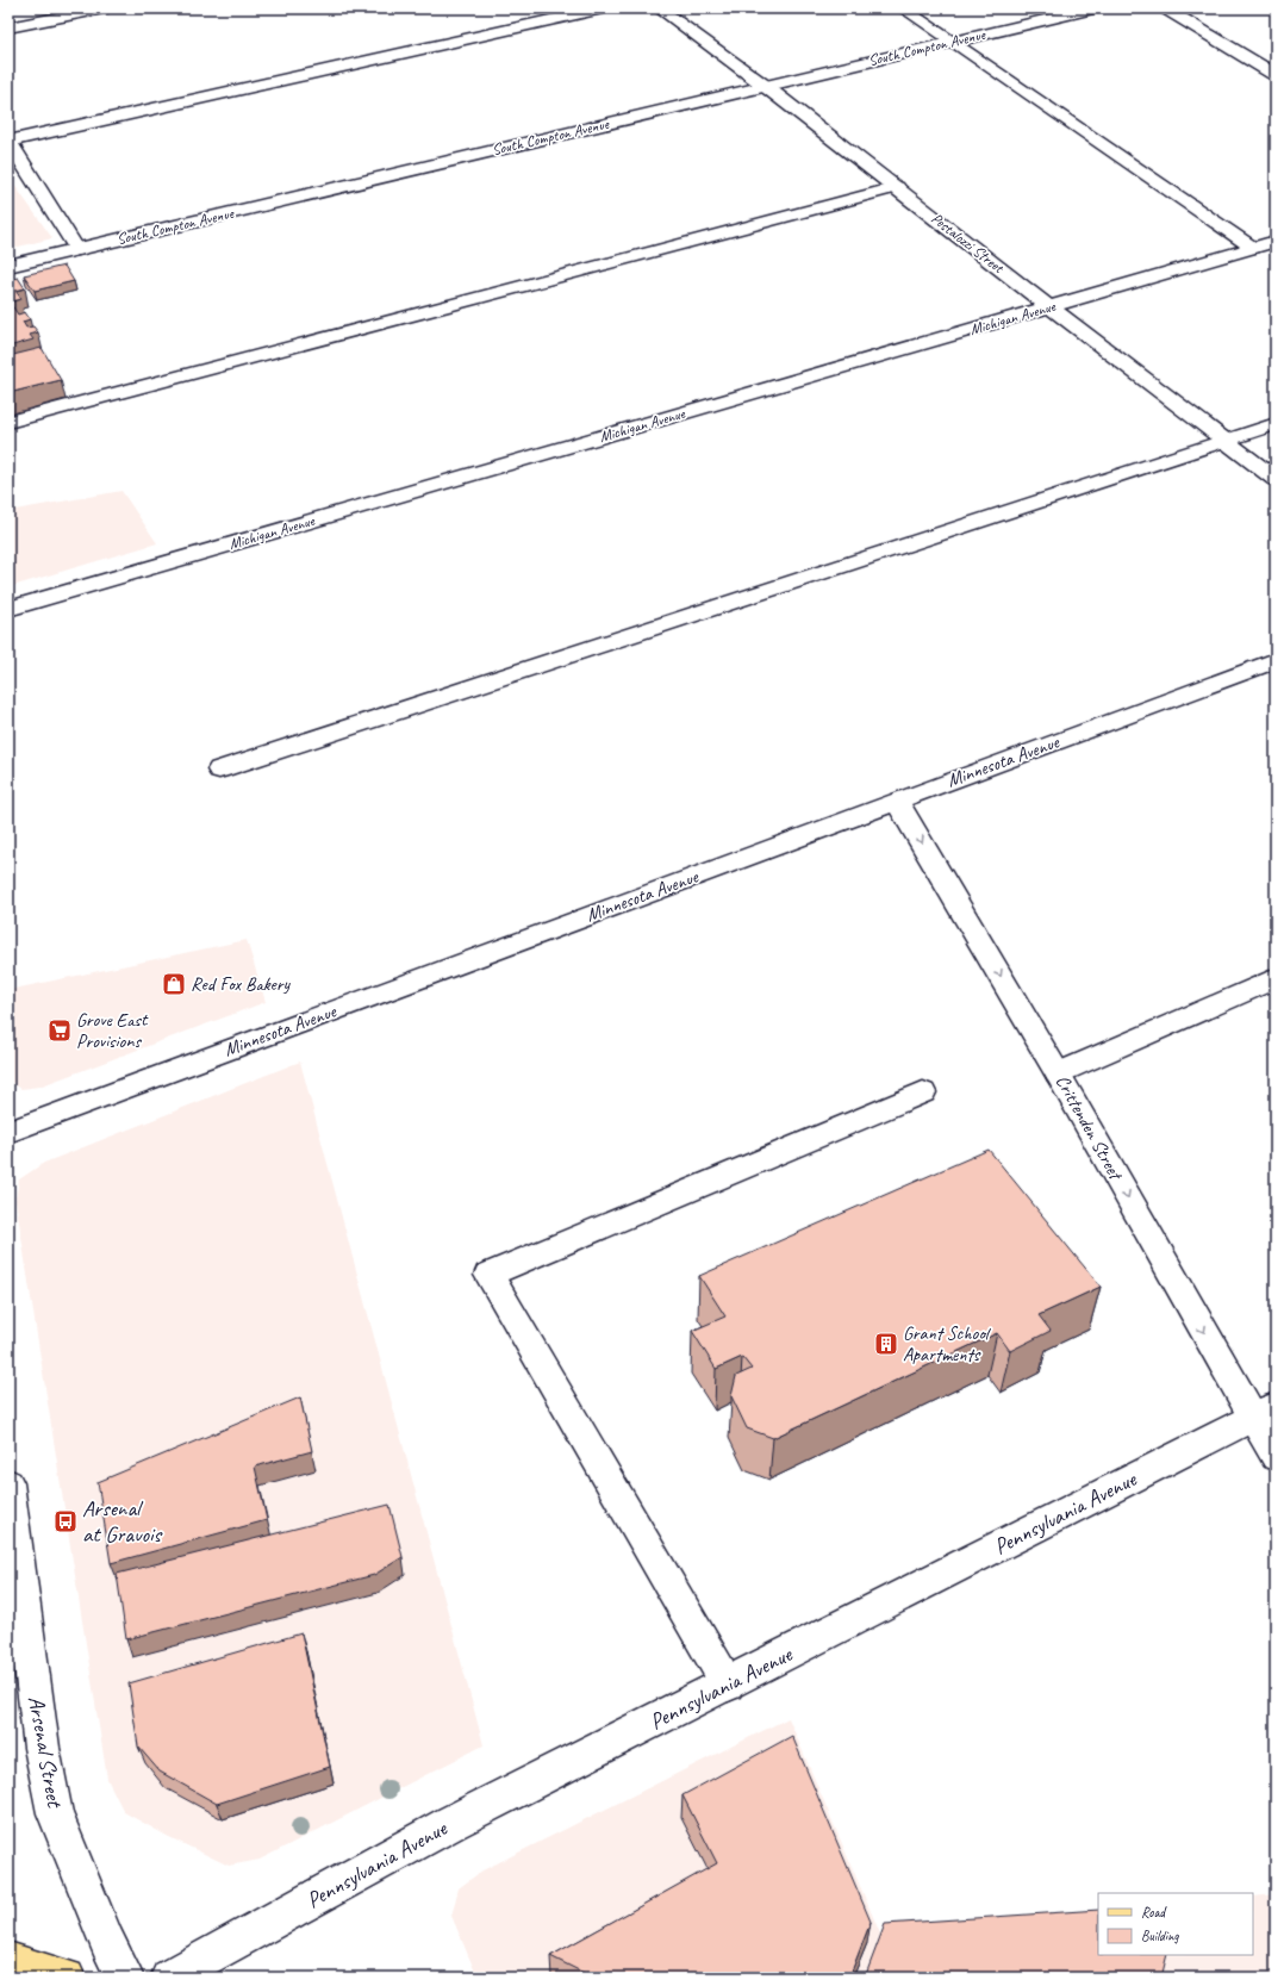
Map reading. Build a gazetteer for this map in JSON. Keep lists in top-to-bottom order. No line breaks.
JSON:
{"streets":{"street":["South Compton Avenue","Pestalozzi Street","Michigan Avenue","Minnesota Avenue","Crittenden Street","Pennsylvania Avenue","Arsenal Street"]},"crossings":[["South Compton Avenue","Pestalozzi Street"],["Pestalozzi Street","Michigan Avenue"],["Minnesota Avenue","Crittenden Street"],["Crittenden Street","Pennsylvania Avenue"]],"one_way":["Crittenden Street"],"places":{"shop":["Red Fox Bakery"],"supermarket":["Grove East Provisions"],"building":["Grant School Apartments"],"bus stop":["Arsenal at Gravois"]},"legend":["Road","Building"]}
